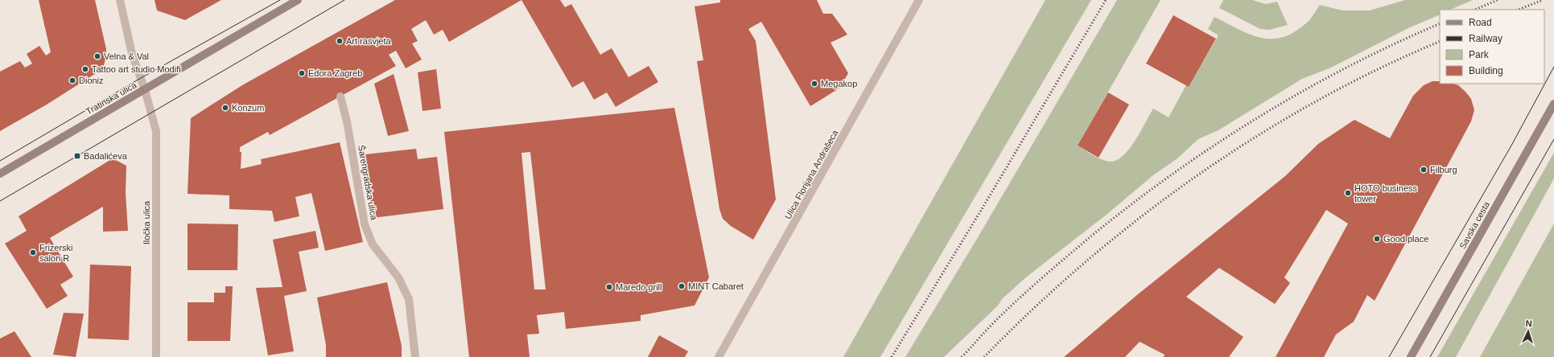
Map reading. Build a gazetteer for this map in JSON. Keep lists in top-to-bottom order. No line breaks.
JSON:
{"streets":{"street":["Tratinska ulica","Ulica Florijana Andrašeca","Šarengradska ulica","Iločka ulica","Savska cesta"]},"crossings":[["Tratinska ulica","Iločka ulica"]],"places":{"other":["Art rasvjeta","Velna & Val","Tattoo art studio Modifi","Edora Zagreb","Dioniz","Megakop","Konzum","Filburg","HOTO business tower","Good place","Frizerski salon R","MINT Cabaret","Maredo grill"],"transit":["Badalićeva"]},"legend":["Road","Railway","Park","Building"],"north":"top"}
